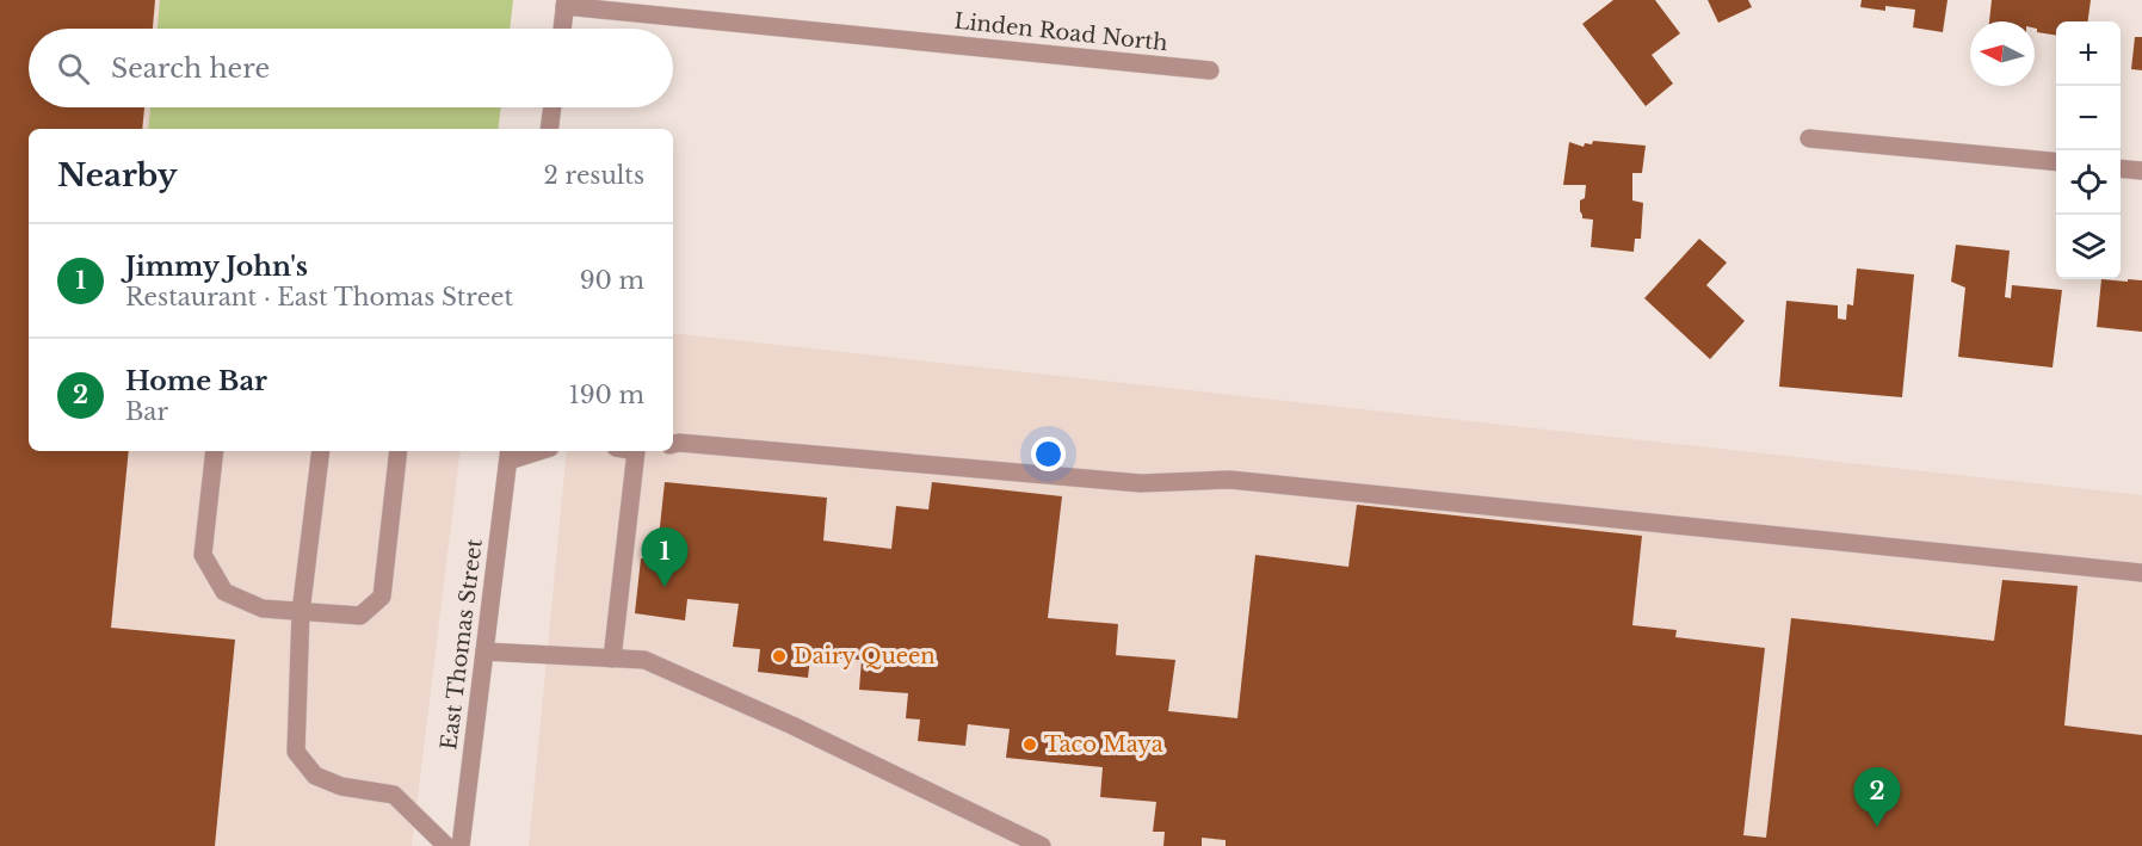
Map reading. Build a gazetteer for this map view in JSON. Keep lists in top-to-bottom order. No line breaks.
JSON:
{"streets":{"street":["Linden Road North","East Thomas Street"]},"places":["Dairy Queen","Taco Maya"],"north":"left","page":{"map_buttons":["+","−"],"search":"Search here","heading":["Nearby","2 results"],"list":[{"mark":"1","name":"Jimmy John's","note":"Restaurant · East Thomas Street","value":"90 m"},{"mark":"2","name":"Home Bar","note":"Bar","value":"190 m"}],"pins":["1","2"]}}
